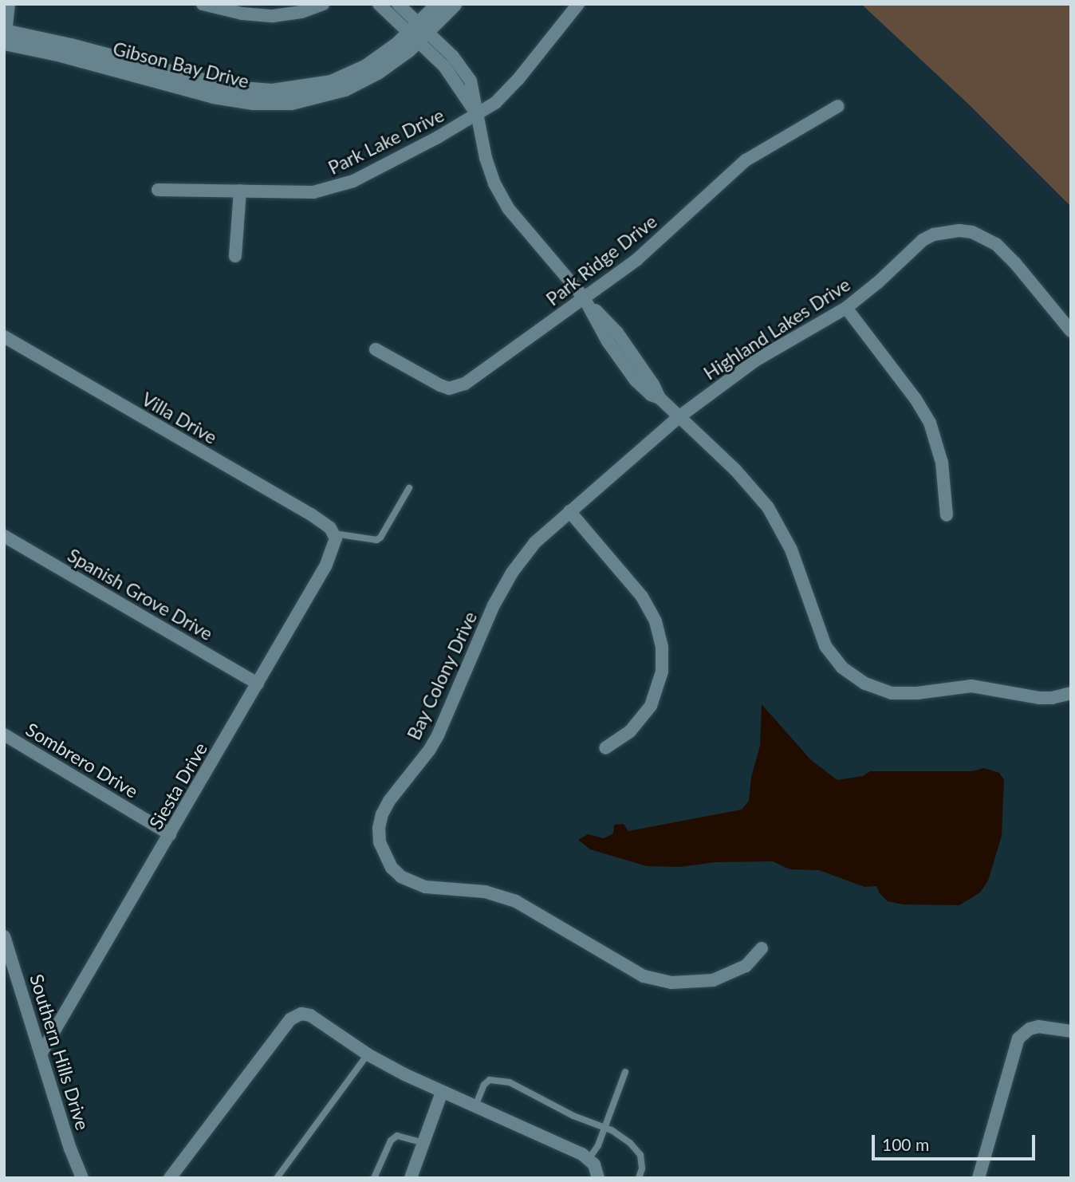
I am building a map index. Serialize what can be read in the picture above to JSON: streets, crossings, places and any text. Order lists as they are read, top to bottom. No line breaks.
{"streets":{"street":["Gibson Bay Drive","Park Lake Drive","Park Ridge Drive","Highland Lakes Drive","Villa Drive","Spanish Grove Drive","Bay Colony Drive","Sombrero Drive","Siesta Drive","Southern Hills Drive"]},"crossings":[["Highland Lakes Drive","Bay Colony Drive"],["Villa Drive","Siesta Drive"],["Spanish Grove Drive","Siesta Drive"],["Sombrero Drive","Siesta Drive"],["Siesta Drive","Southern Hills Drive"]],"scale_bar":"100 m"}
